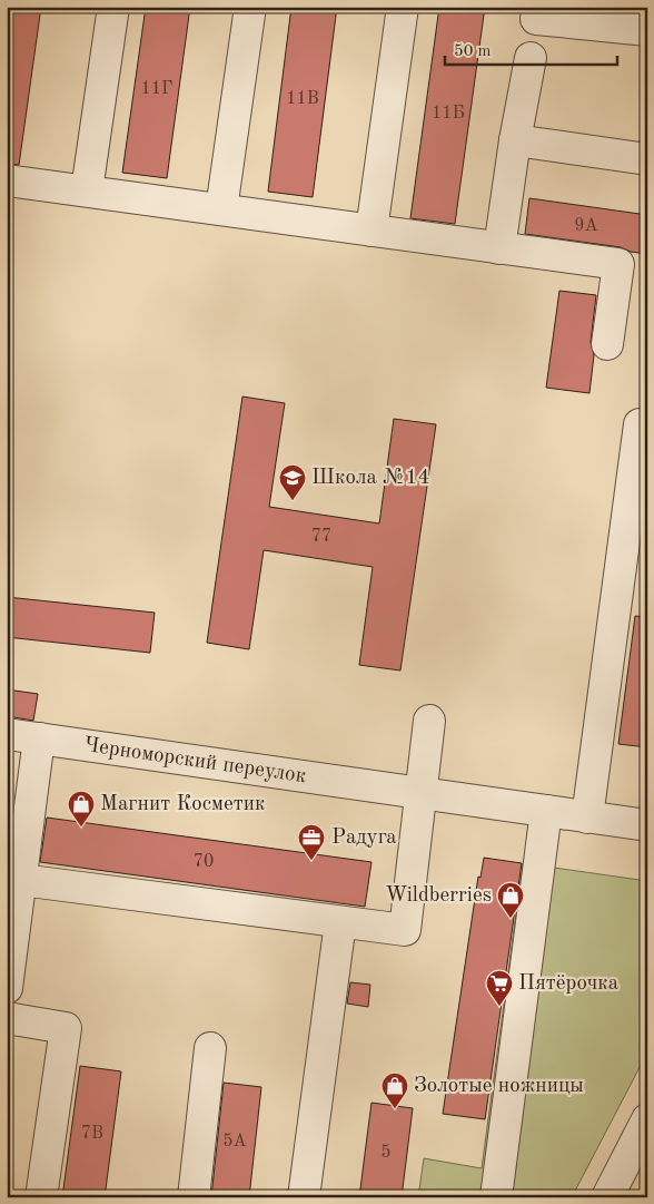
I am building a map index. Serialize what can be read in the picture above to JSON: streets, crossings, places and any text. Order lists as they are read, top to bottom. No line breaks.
{"streets":{"street":["Черноморский переулок"]},"places":{"school or university":["Школа №14"],"shop":["Магнит Косметик","Wildberries","Золотые ножницы"],"office":["Радуга"],"supermarket":["Пятёрочка"]},"house_numbers":["11Г","11В","11Б","9А","77","70","7В","5А","5"],"scale_bar":"50 m"}
